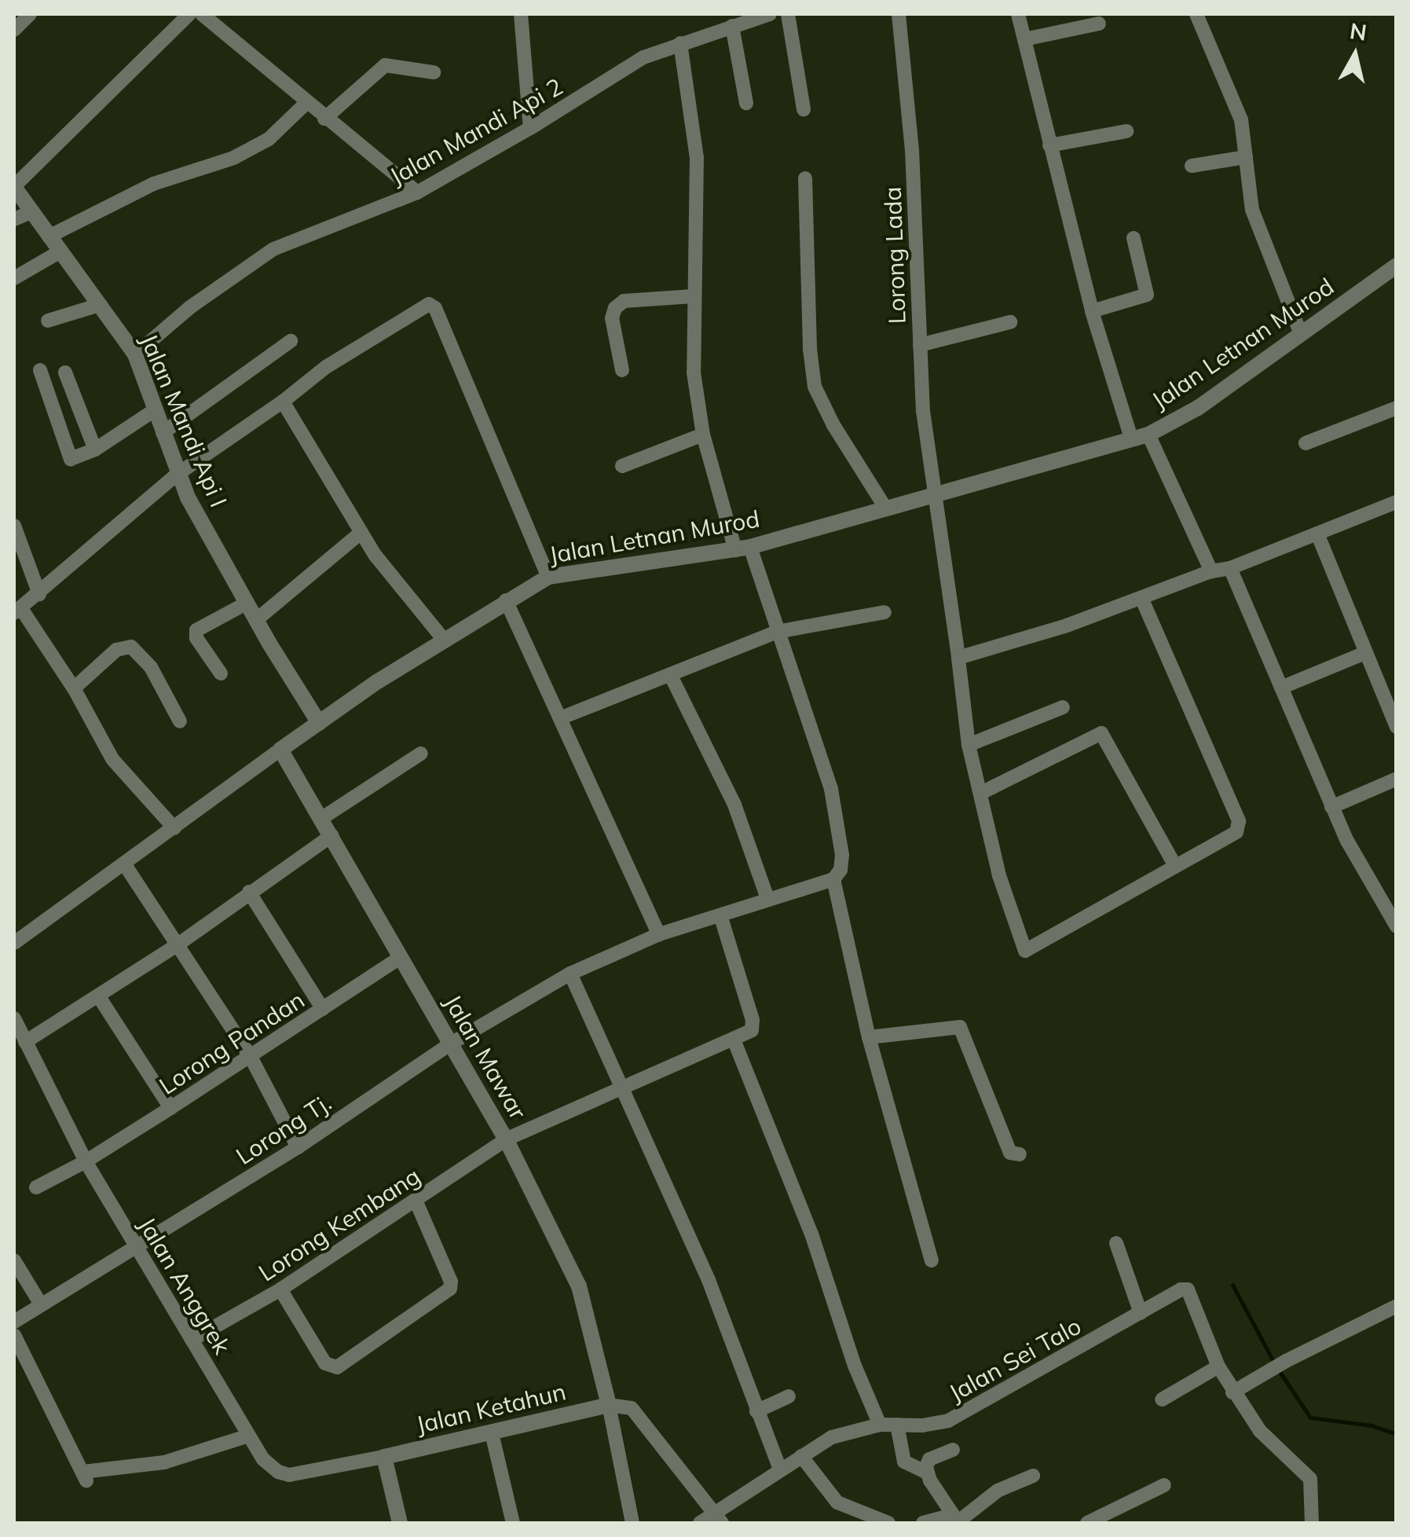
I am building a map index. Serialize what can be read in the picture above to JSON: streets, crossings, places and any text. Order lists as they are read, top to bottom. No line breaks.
{"streets":{"street":["Jalan Mandi Api 2","Lorong Lada","Jalan Letnan Murod","Jalan Mandi Api I","Lorong Pandan","Jalan Mawar","Lorong Tj.","Lorong Kembang","Jalan Anggrek","Jalan Sei Talo","Jalan Ketahun"]},"crossings":[["Jalan Mandi Api 2","Jalan Mandi Api I"],["Lorong Lada","Jalan Letnan Murod"],["Jalan Letnan Murod","Jalan Mandi Api I"],["Jalan Letnan Murod","Jalan Mawar"],["Lorong Pandan","Jalan Mawar"],["Lorong Pandan","Jalan Anggrek"],["Jalan Mawar","Lorong Tj."],["Jalan Mawar","Lorong Kembang"],["Jalan Mawar","Jalan Ketahun"],["Lorong Tj.","Jalan Anggrek"],["Lorong Kembang","Jalan Anggrek"],["Jalan Anggrek","Jalan Ketahun"]],"north":"top"}
